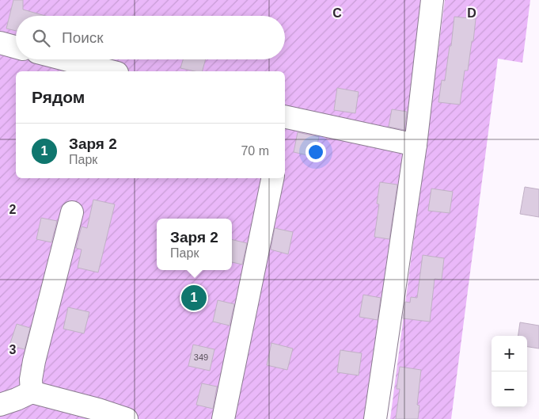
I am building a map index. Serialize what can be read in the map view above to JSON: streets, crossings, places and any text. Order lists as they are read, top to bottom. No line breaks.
{"house_numbers":["349"],"page":{"search":"Поиск","heading":"Рядом","list":[{"mark":"1","name":"Заря 2","note":"Парк","value":"70 m"}],"popup":["Заря 2","Парк"],"pins":"1","map_buttons":["+","−"]},"grid":{"columns":["C","D"],"rows":["2","3"]}}
